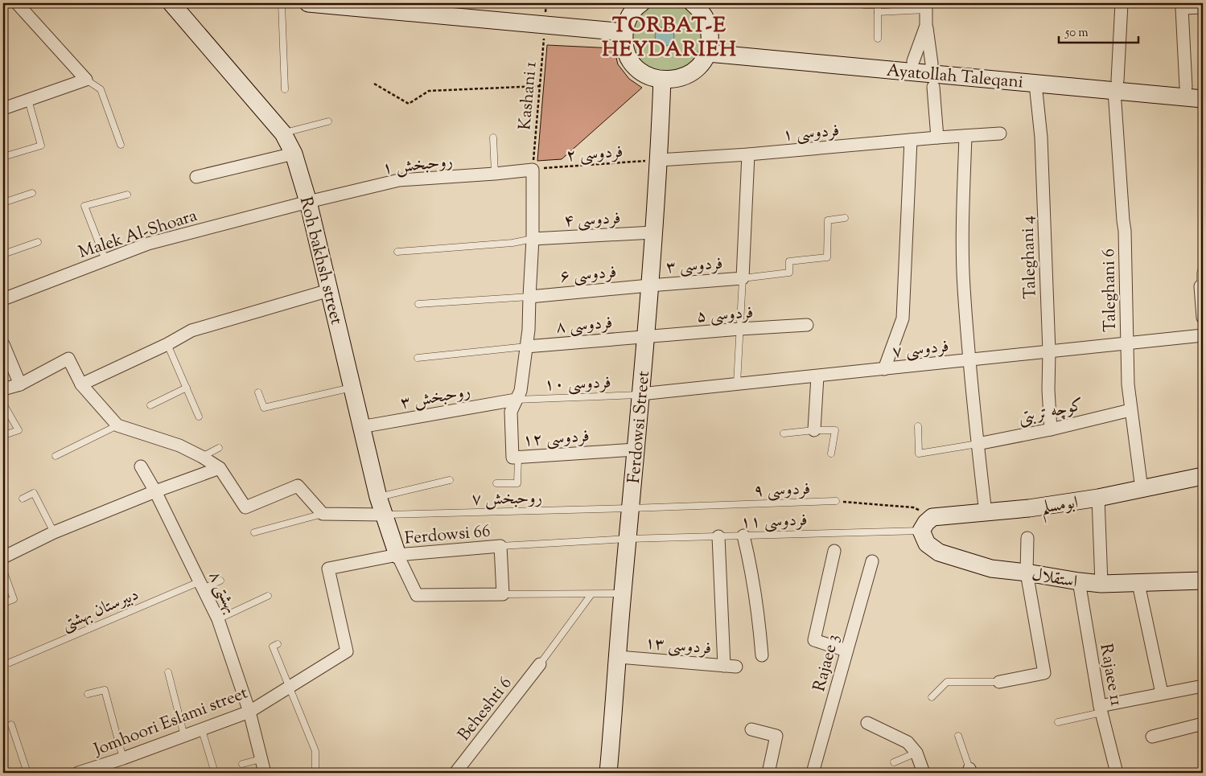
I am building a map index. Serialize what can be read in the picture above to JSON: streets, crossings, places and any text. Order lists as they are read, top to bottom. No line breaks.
{"streets":{"main road":["Ayatollah Taleqani","Roh bakhsh street","Ferdowsi Street","ابومسلم","استقلال"],"street":["فردوسی ۱","روحبخش ۱","فردوسی ۴","Malek Al-Shoara","Taleghani 4","فردوسی ۳","فردوسی ۶","Taleghani 6","فردوسی ۵","فردوسی ۸","فردوسی ۷","روحبخش ۳","کوچه تربتی","فردوسی ۱۲","Ferdowsi 66","بهشتی ۸","فردوسی ۱۳","Rajaee 3","Rajaee 11","Beheshti 6","Jomhoori Eslami street"],"lane":["فردوسی ۱۰","فردوسی ۹","روحبخش ۷","فردوسی ۱۱","دبیرستان بهشتی"],"path":["Kashani 1","فردوسی ۲"]},"crossings":[["Ayatollah Taleqani","Taleghani 4"],["Ayatollah Taleqani","Taleghani 6"],["Kashani 1","فردوسی ۲"],["Kashani 1","روحبخش ۱"],["فردوسی ۱","فردوسی ۲"],["فردوسی ۱","Ferdowsi Street"],["فردوسی ۲","روحبخش ۱"],["فردوسی ۲","Ferdowsi Street"],["روحبخش ۱","Malek Al-Shoara"],["روحبخش ۱","Roh bakhsh street"],["فردوسی ۴","Ferdowsi Street"],["Malek Al-Shoara","Roh bakhsh street"],["Taleghani 4","فردوسی ۷"],["Taleghani 4","کوچه تربتی"],["Roh bakhsh street","روحبخش ۳"],["Roh bakhsh street","روحبخش ۷"],["Roh bakhsh street","Ferdowsi 66"],["Roh bakhsh street","Jomhoori Eslami street"],["فردوسی ۳","فردوسی ۶"],["فردوسی ۳","Ferdowsi Street"],["فردوسی ۶","Ferdowsi Street"],["Taleghani 6","فردوسی ۷"],["Taleghani 6","کوچه تربتی"],["Taleghani 6","ابومسلم"],["فردوسی ۵","فردوسی ۸"],["فردوسی ۵","Ferdowsi Street"],["فردوسی ۸","Ferdowsi Street"],["فردوسی ۷","فردوسی ۱۰"],["فردوسی ۷","Ferdowsi Street"],["فردوسی ۱۰","روحبخش ۳"],["فردوسی ۱۰","Ferdowsi Street"],["فردوسی ۱۰","فردوسی ۱۲"],["روحبخش ۳","فردوسی ۱۲"],["Ferdowsi Street","فردوسی ۱۲"],["Ferdowsi Street","فردوسی ۹"],["Ferdowsi Street","روحبخش ۷"],["Ferdowsi Street","فردوسی ۱۱"],["Ferdowsi Street","فردوسی ۱۳"],["فردوسی ۹","روحبخش ۷"],["فردوسی ۹","ابومسلم"],["فردوسی ۱۱","Ferdowsi 66"],["فردوسی ۱۱","استقلال"],["Ferdowsi 66","Jomhoori Eslami street"],["استقلال","Rajaee 11"],["بهشتی ۸","دبیرستان بهشتی"],["بهشتی ۸","Jomhoori Eslami street"]],"districts":["TORBAT-E HEYDARIEH"],"scale_bar":"50 m"}
